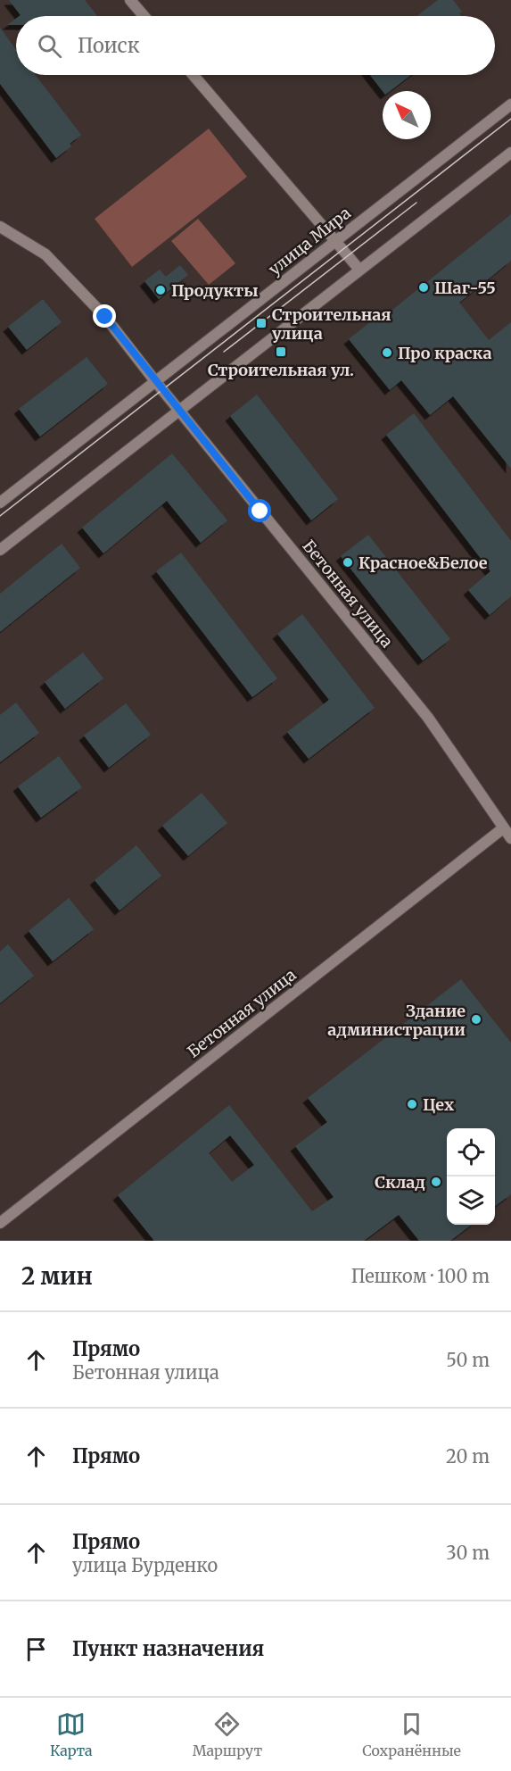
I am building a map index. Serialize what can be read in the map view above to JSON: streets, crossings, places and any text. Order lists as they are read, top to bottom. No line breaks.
{"streets":{"street":["улица Мира","Бетонная улица"]},"crossings":[["улица Мира","Бетонная улица"]],"places":{"other":["Шаг-55","Продукты","Про краска","Красное&Белое","Здание администрации","Цех","Склад"],"transit":["Строительная улица","Строительная ул."]},"north":"top left","page":{"search":"Поиск","heading":["2 мин","Пешком · 100 m"],"list":[["Прямо","Бетонная улица","50 m"],["Прямо","20 m"],["Прямо","улица Бурденко","30 m"],"Пункт назначения"],"nav":["Карта","Маршрут","Сохранённые"]}}
